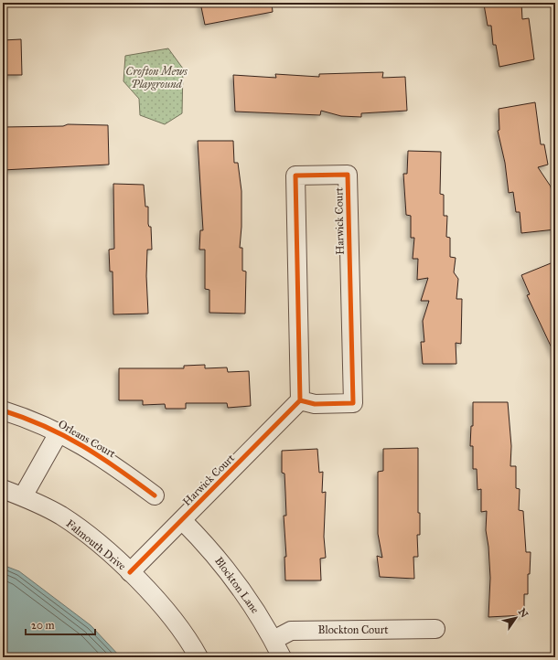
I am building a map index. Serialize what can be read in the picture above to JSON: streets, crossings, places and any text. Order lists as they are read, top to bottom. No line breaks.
{"streets":{"street":["Harwick Court","Orleans Court","Falmouth Drive","Blockton Lane","Blockton Court"]},"crossings":[["Harwick Court","Falmouth Drive"],["Harwick Court","Blockton Lane"],["Orleans Court","Falmouth Drive"],["Blockton Lane","Blockton Court"]],"parks":["Crofton Mews Playground"],"scale_bar":"20 m","north":"top right"}
